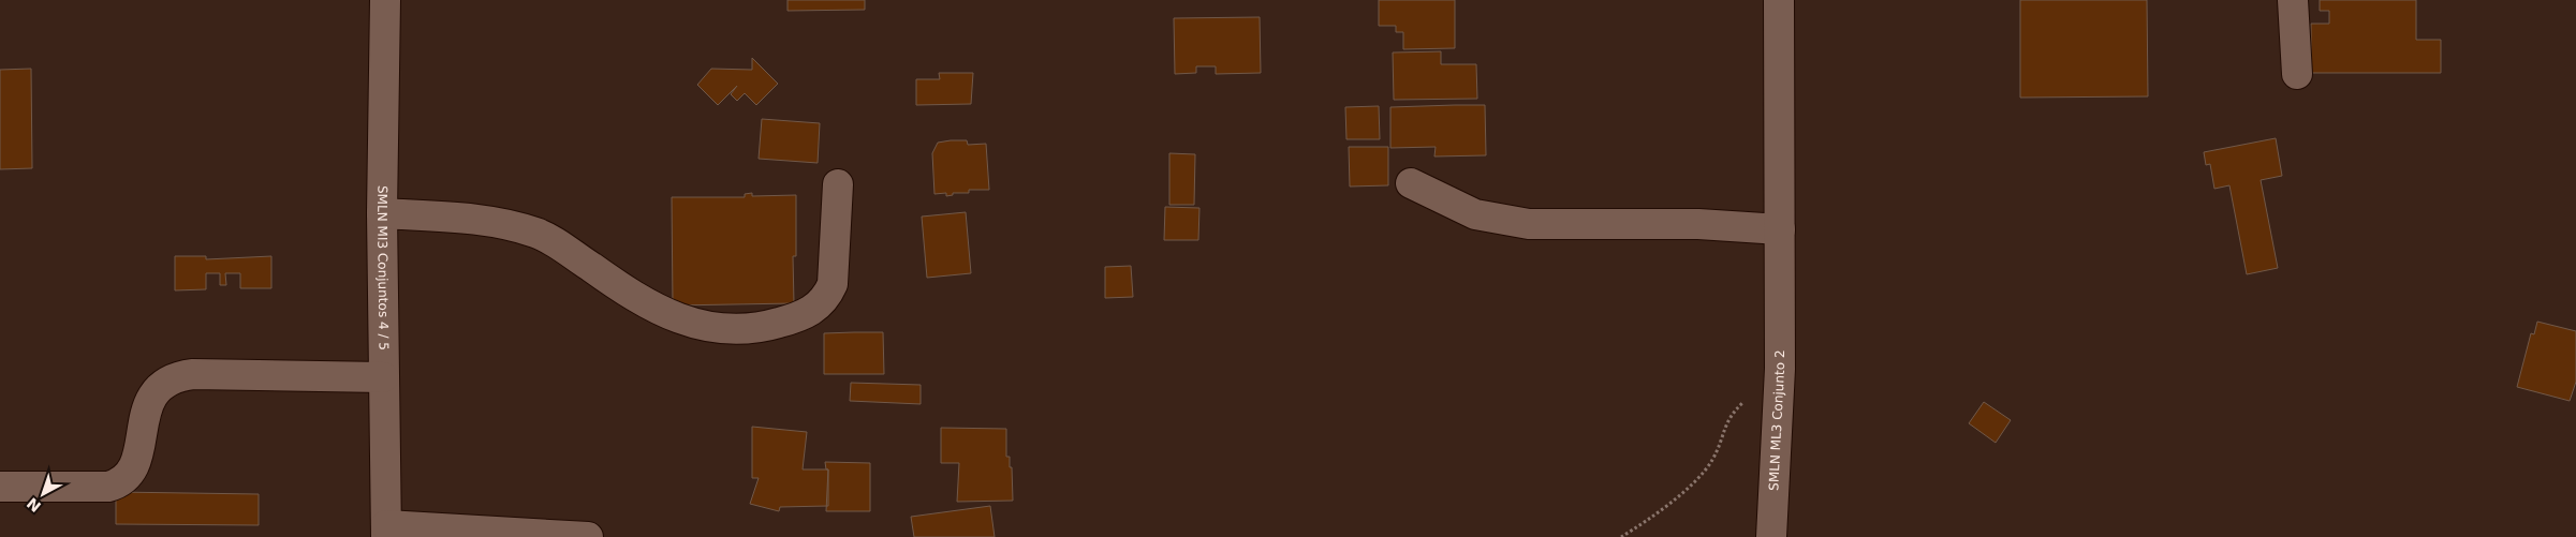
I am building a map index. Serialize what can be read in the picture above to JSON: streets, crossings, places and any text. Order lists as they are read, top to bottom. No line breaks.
{"streets":{"street":["SMLN MI3 Conjuntos 4 / 5","SMLN ML3 Conjunto 2"]},"north":"bottom left"}
